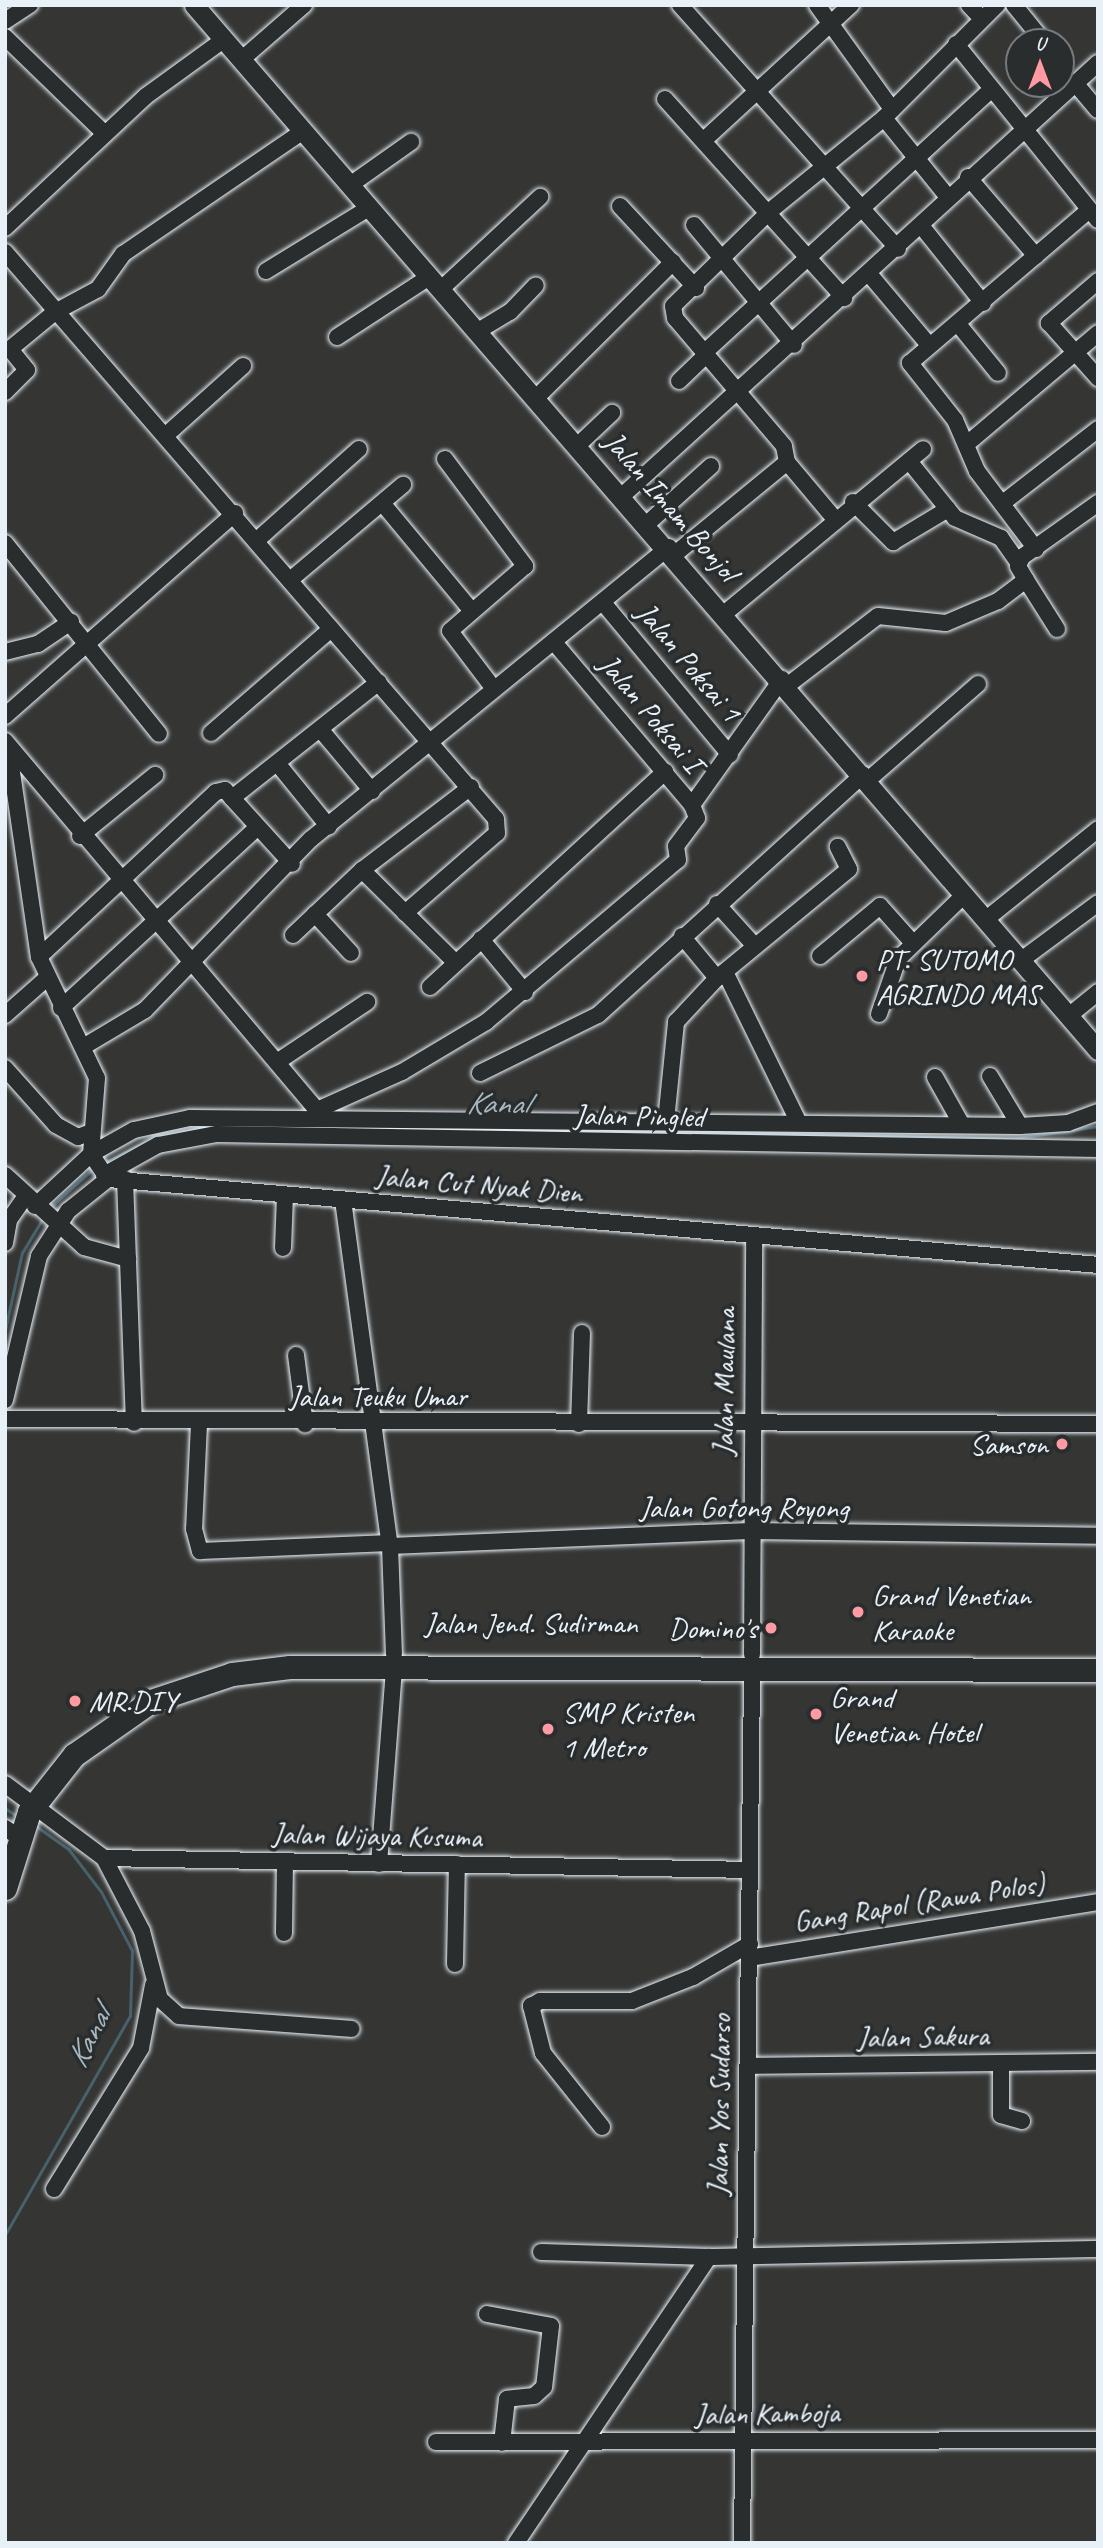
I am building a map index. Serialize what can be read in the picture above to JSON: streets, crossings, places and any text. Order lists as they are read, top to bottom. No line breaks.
{"streets":{"highway":["Jalan Jend. Sudirman"],"main road":["Jalan Imam Bonjol"],"street":["Jalan Poksai 1","Jalan Poksai I","Jalan Pingled","Jalan Cut Nyak Dien","Jalan Maulana","Jalan Teuku Umar","Jalan Gotong Royong","Jalan Wijaya Kusuma","Gang Rapol (Rawa Polos)","Jalan Sakura","Jalan Yos Sudarso","Jalan Kamboja"]},"crossings":[["Jalan Imam Bonjol","Jalan Poksai I"],["Jalan Poksai 1","Jalan Poksai I"],["Jalan Pingled","Jalan Cut Nyak Dien"],["Jalan Cut Nyak Dien","Jalan Maulana"],["Jalan Maulana","Jalan Teuku Umar"],["Jalan Maulana","Jalan Gotong Royong"],["Jalan Maulana","Jalan Jend. Sudirman"],["Jalan Maulana","Jalan Yos Sudarso"],["Jalan Teuku Umar","Jalan Gotong Royong"],["Jalan Jend. Sudirman","Jalan Yos Sudarso"],["Jalan Wijaya Kusuma","Jalan Yos Sudarso"],["Gang Rapol (Rawa Polos)","Jalan Yos Sudarso"],["Jalan Sakura","Jalan Yos Sudarso"],["Jalan Yos Sudarso","Jalan Kamboja"]],"water":["Kanal"],"places":["PT. SUTOMO AGRINDO MAS","Samson","Grand Venetian Karaoke","Domino's","MR.DIY","Grand Venetian Hotel","SMP Kristen 1 Metro"],"north":"top"}
